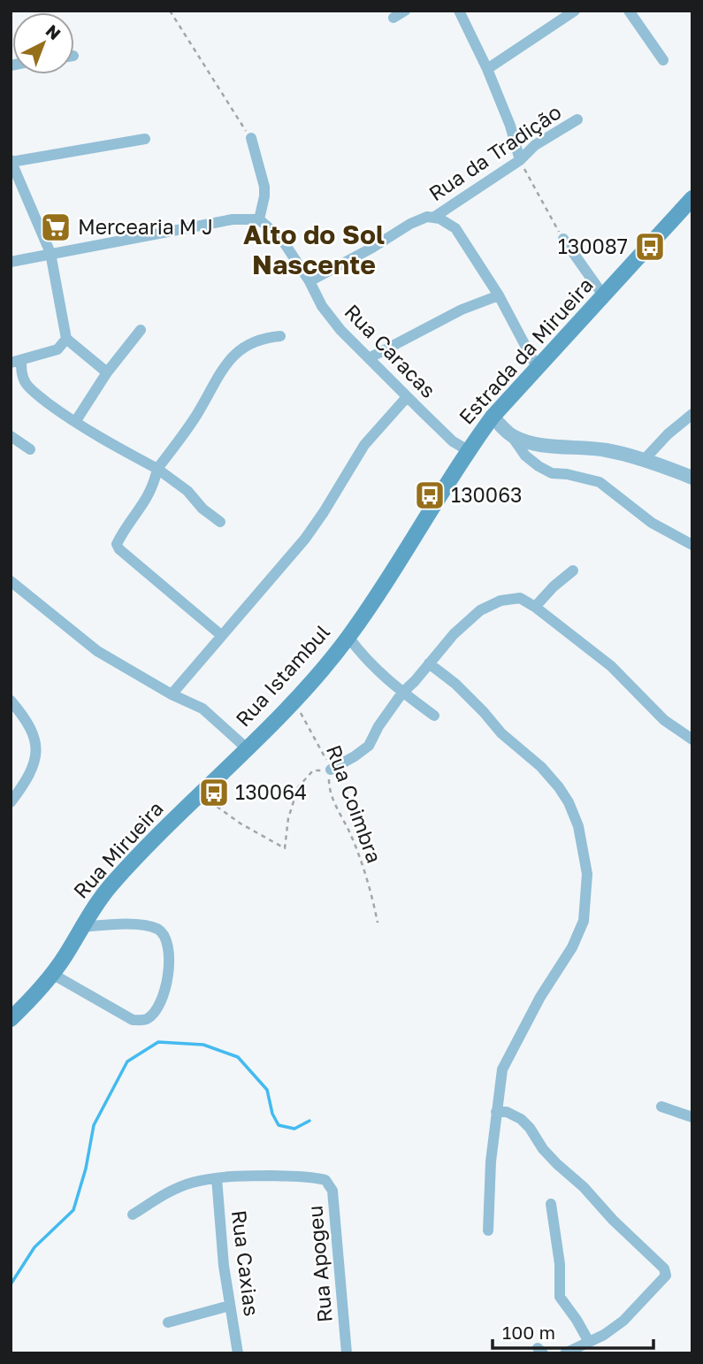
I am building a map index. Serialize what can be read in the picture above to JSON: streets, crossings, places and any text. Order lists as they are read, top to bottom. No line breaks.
{"streets":{"main road":["Estrada da Mirueira","Rua Istambul","Rua Mirueira"],"street":["Rua da Tradição","Rua Caracas","Rua Caxias","Rua Apogeu"],"path":["Rua Coimbra"]},"crossings":[["Rua da Tradição","Rua Caracas"],["Rua Caracas","Estrada da Mirueira"],["Rua Caracas","Rua Istambul"],["Estrada da Mirueira","Rua Istambul"],["Rua Istambul","Rua Coimbra"],["Rua Istambul","Rua Mirueira"],["Rua Caxias","Rua Apogeu"]],"districts":["Alto do Sol Nascente"],"places":{"supermarket":["Mercearia M J"],"bus stop":["130087","130063","130064"]},"scale_bar":"100 m","north":"top right"}
